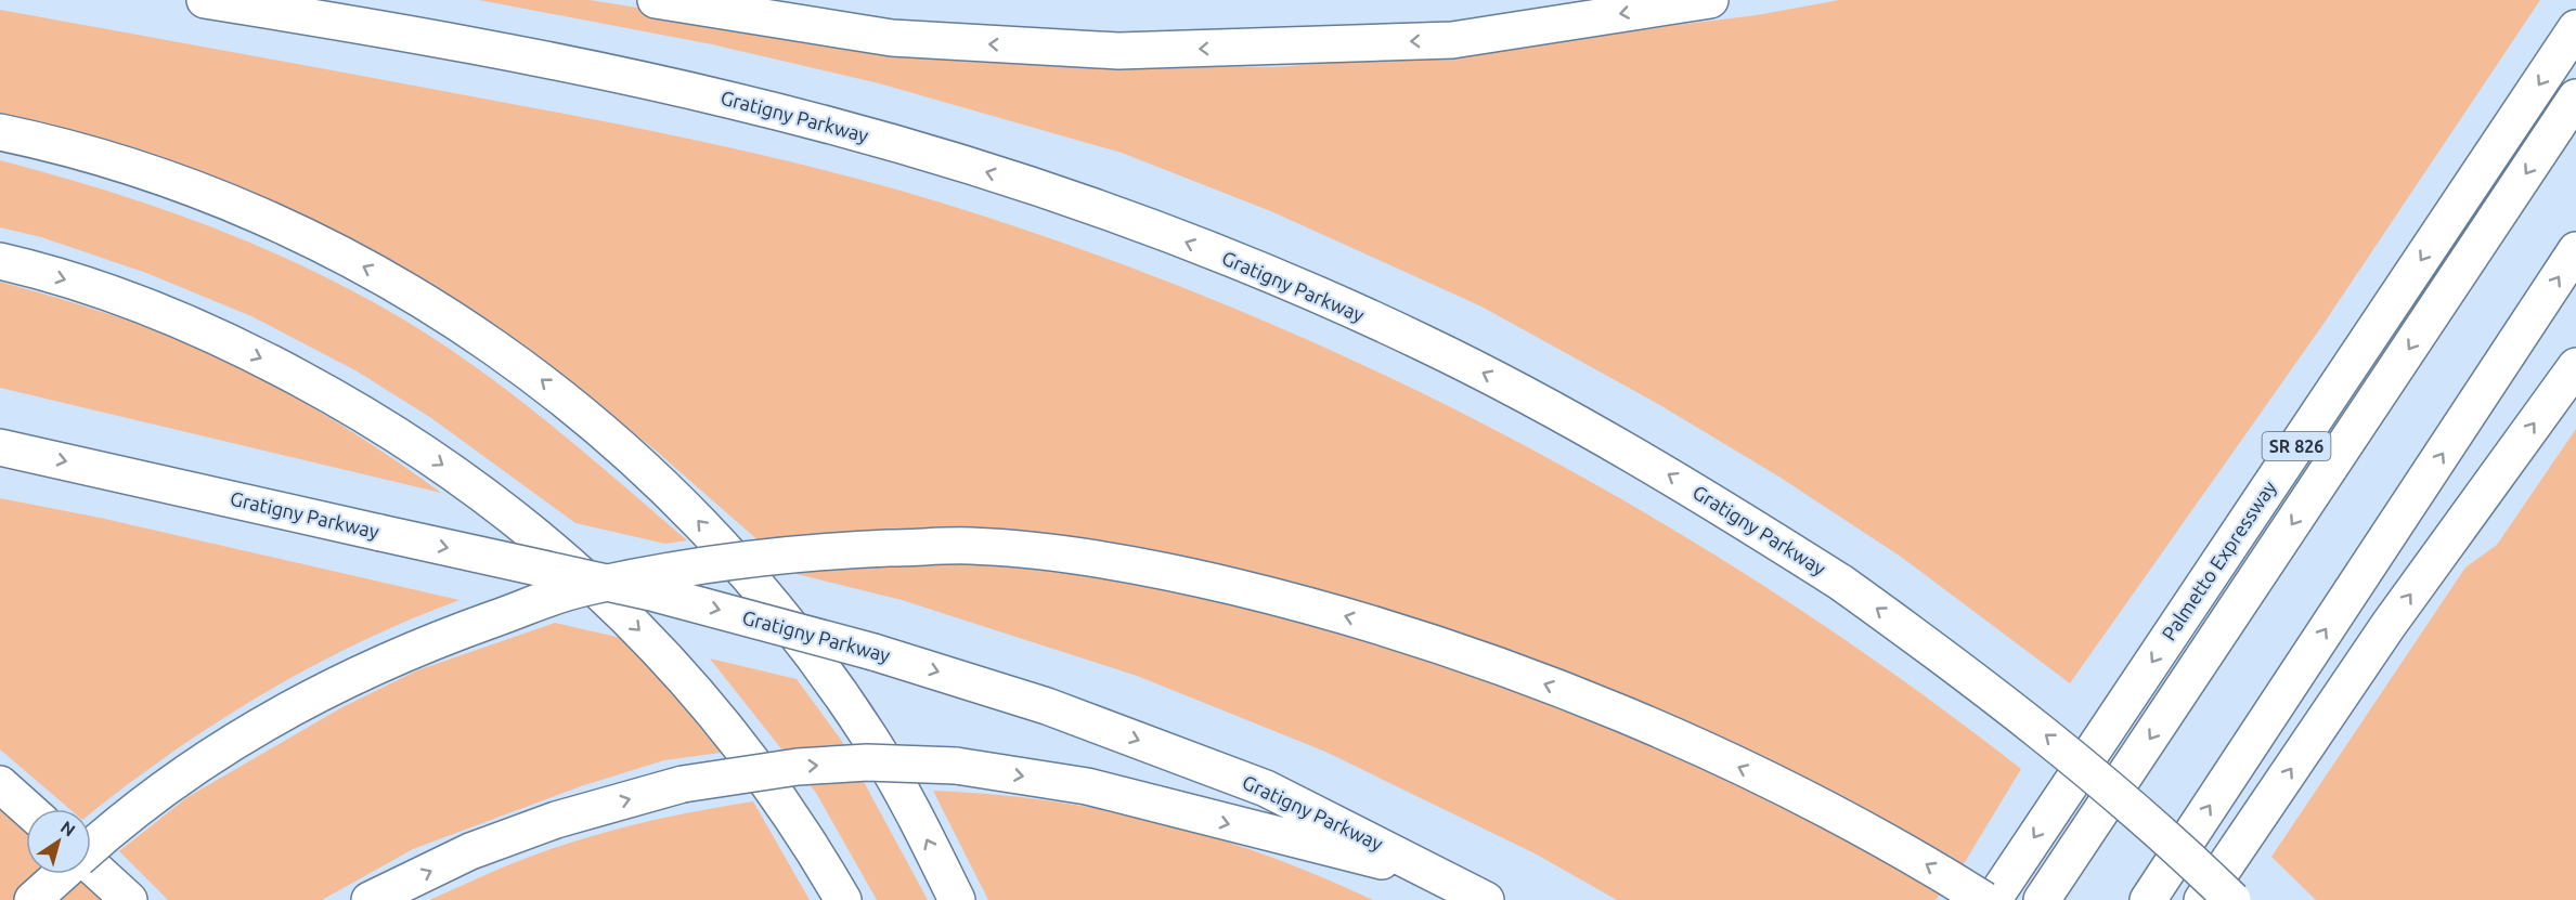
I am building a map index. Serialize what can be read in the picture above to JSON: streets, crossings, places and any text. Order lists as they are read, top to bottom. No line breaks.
{"streets":{"highway":["Gratigny Parkway","SR 826","Palmetto Expressway"]},"north":"top right"}
